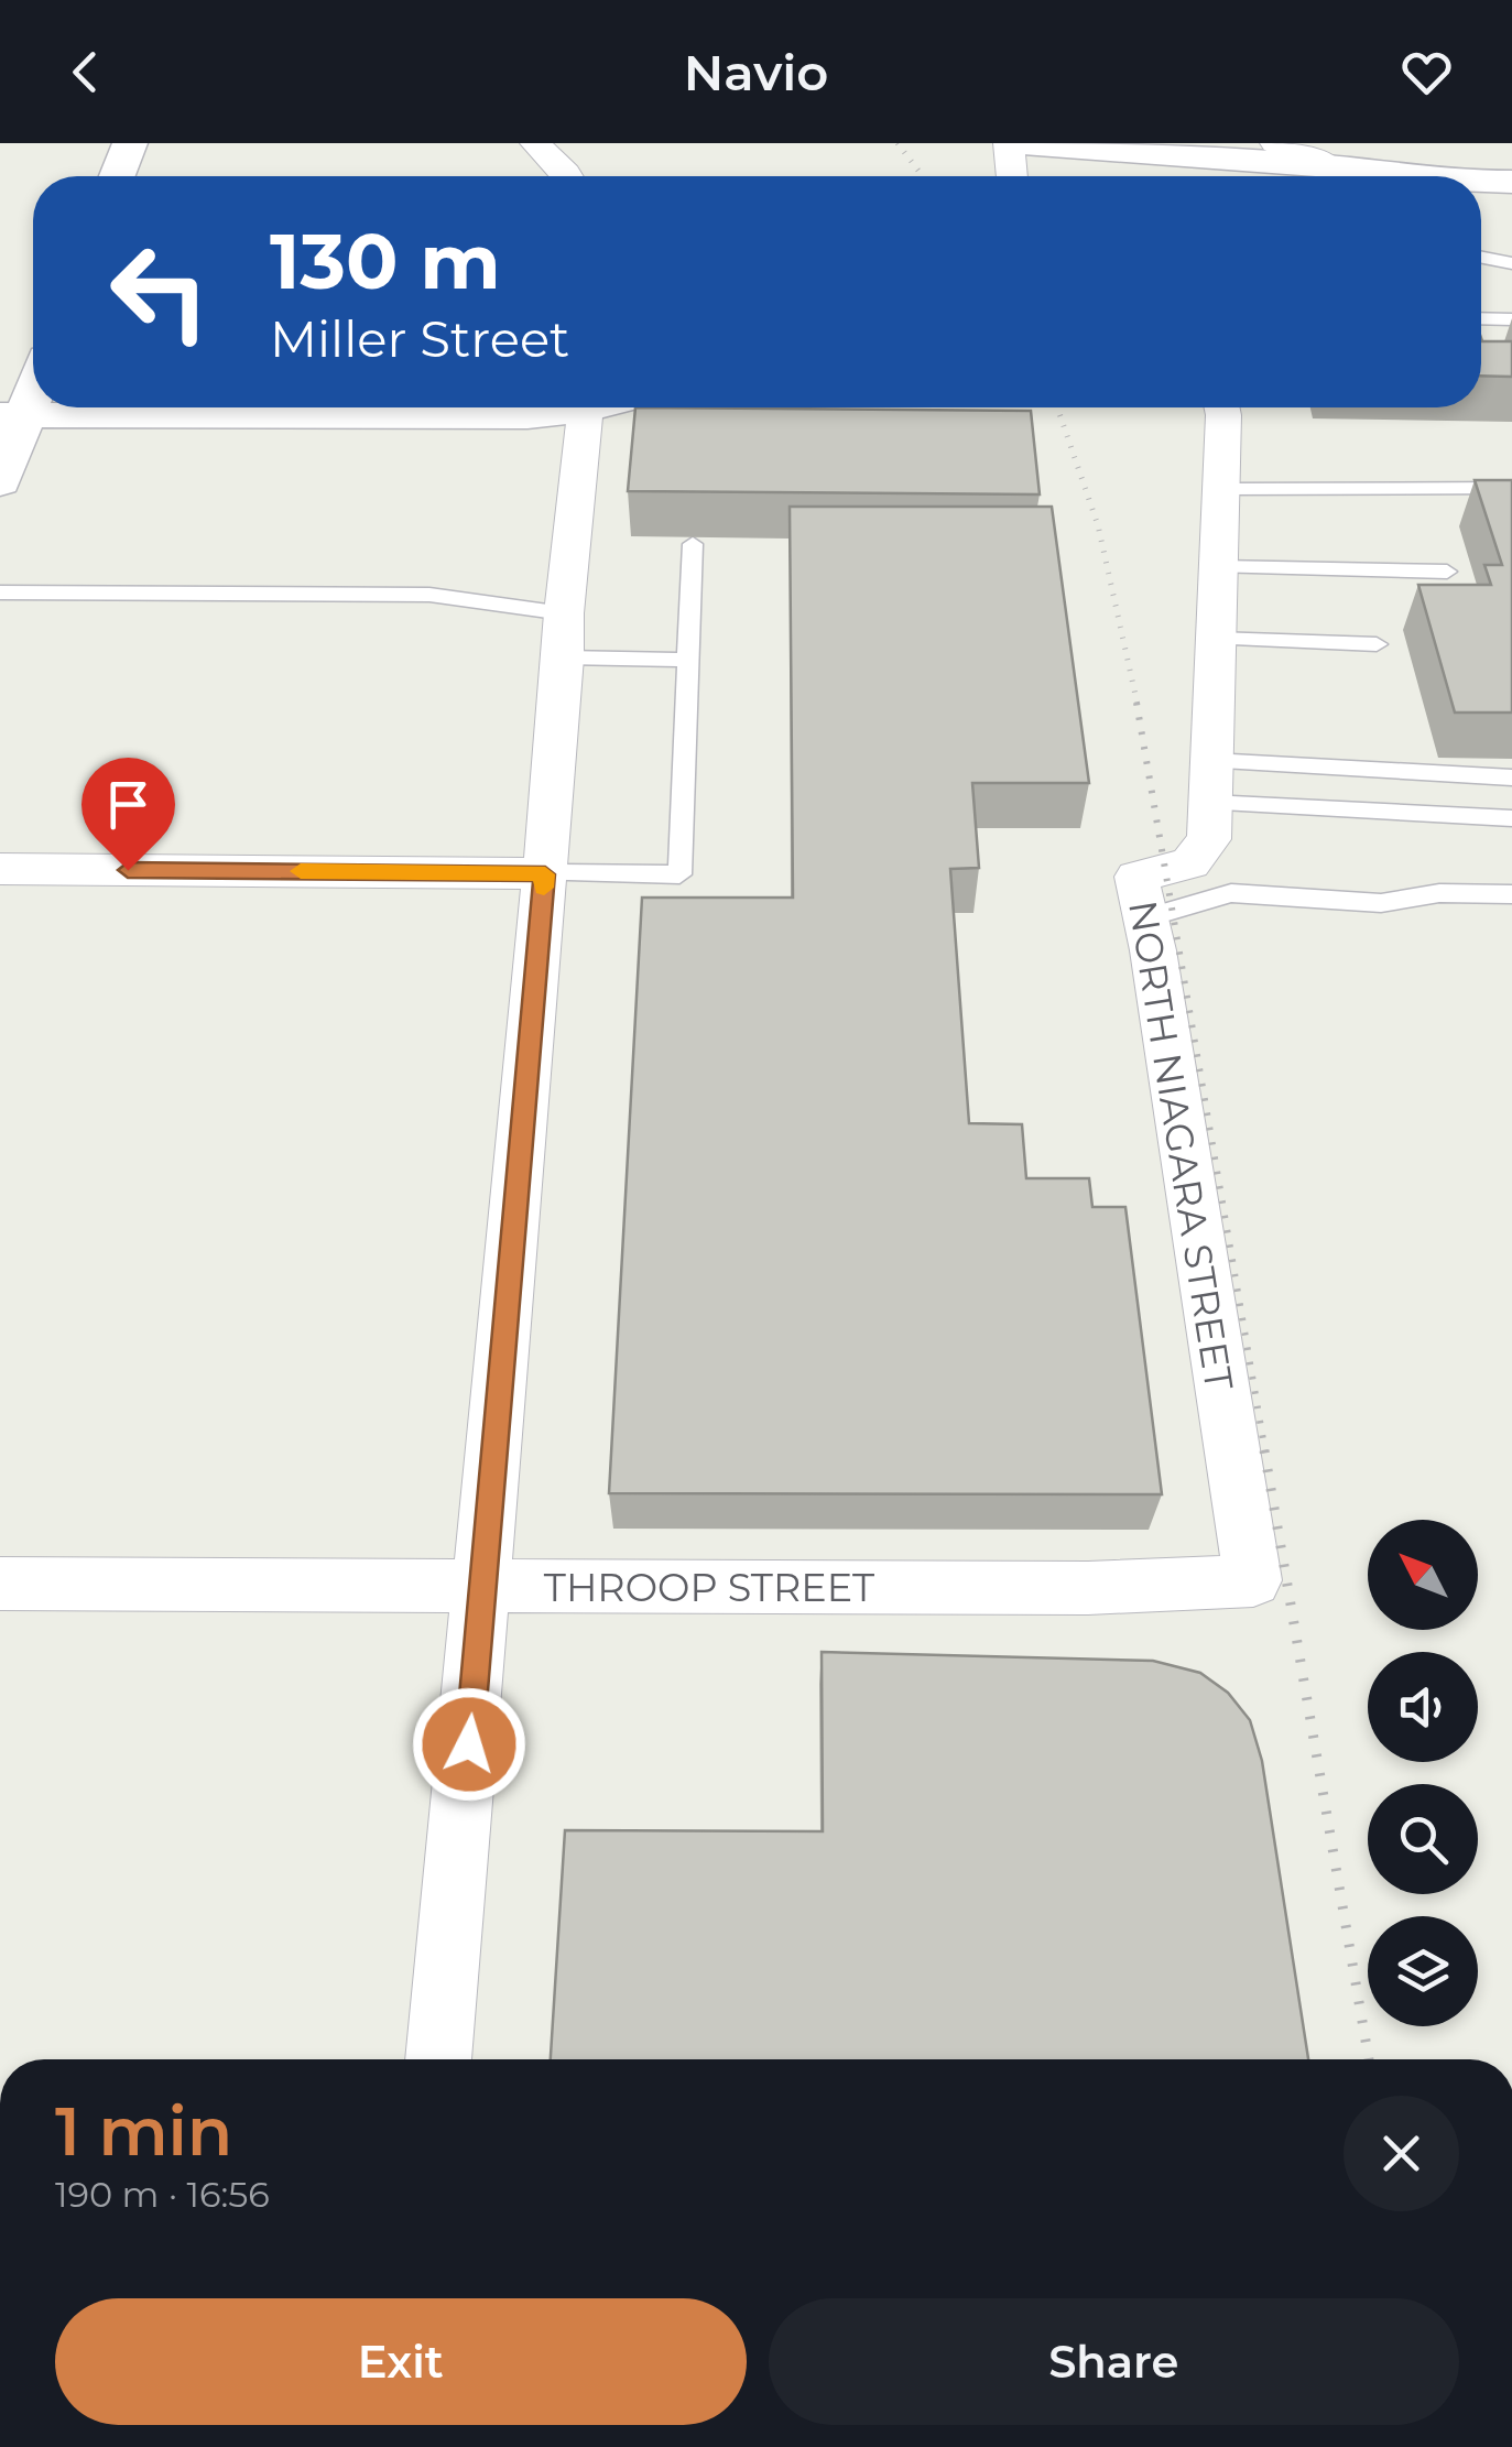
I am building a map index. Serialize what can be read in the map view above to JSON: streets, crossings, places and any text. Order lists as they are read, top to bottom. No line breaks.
{"streets":{"street":["NORTH NIAGARA STREET","THROOP STREET"]},"crossings":[["NORTH NIAGARA STREET","THROOP STREET"]],"north":"top left","page":{"header":"Navio","turn":["130 m","Miller Street"],"heading":["1 min","190 m · 16:56"],"buttons":["Exit","Share"]}}
